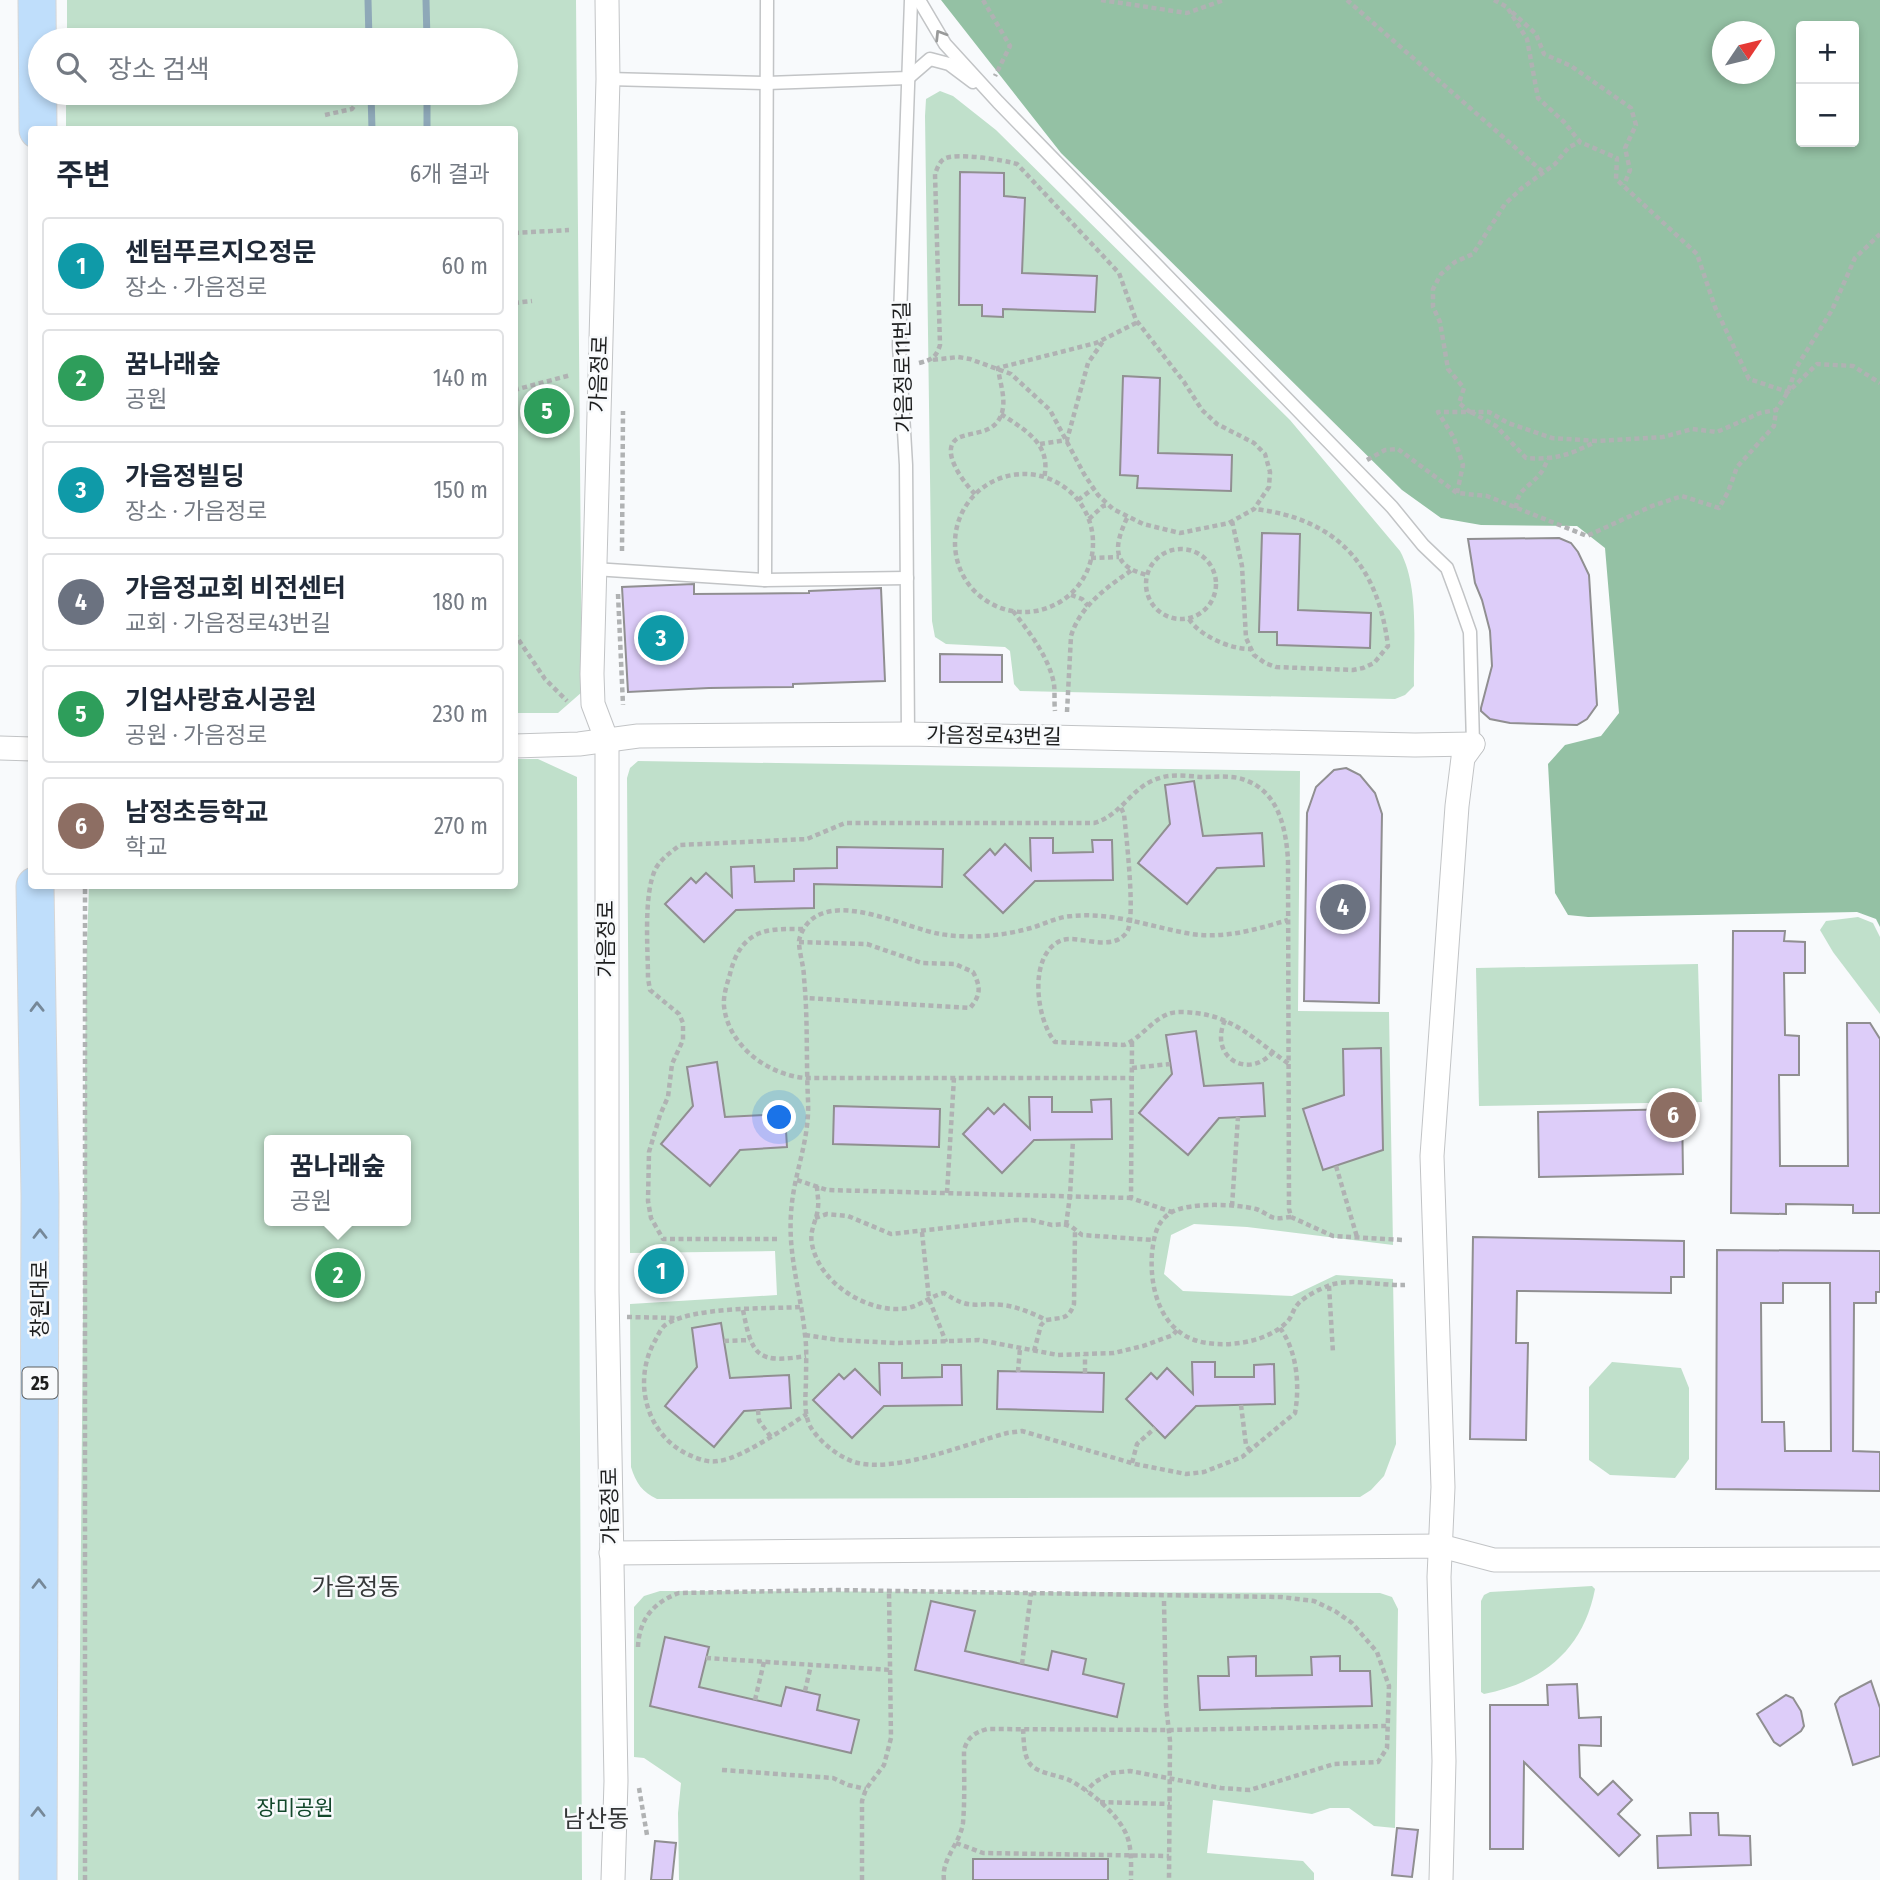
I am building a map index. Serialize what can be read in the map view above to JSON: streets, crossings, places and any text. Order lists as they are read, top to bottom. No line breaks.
{"streets":{"main road":["창원대로","25"],"street":["가음정로","가음정로43번길"],"lane":["가음정로11번길"]},"crossings":[["가음정로11번길","가음정로43번길"],["가음정로","가음정로43번길"]],"one_way":["창원대로"],"districts":["가음정동","남산동"],"parks":["장미공원"],"north":"top right","page":{"map_buttons":["+","−"],"search":"장소 검색","heading":["주변","6개 결과"],"list":[{"mark":"1","name":"센텀푸르지오정문","note":"장소 · 가음정로","value":"60 m"},{"mark":"2","name":"꿈나래숲","note":"공원","value":"140 m"},{"mark":"3","name":"가음정빌딩","note":"장소 · 가음정로","value":"150 m"},{"mark":"4","name":"가음정교회 비전센터","note":"교회 · 가음정로43번길","value":"180 m"},{"mark":"5","name":"기업사랑효시공원","note":"공원 · 가음정로","value":"230 m"},{"mark":"6","name":"남정초등학교","note":"학교","value":"270 m"}],"pins":["5","3","4","6","1","2"],"popup":["꿈나래숲","공원"]}}
